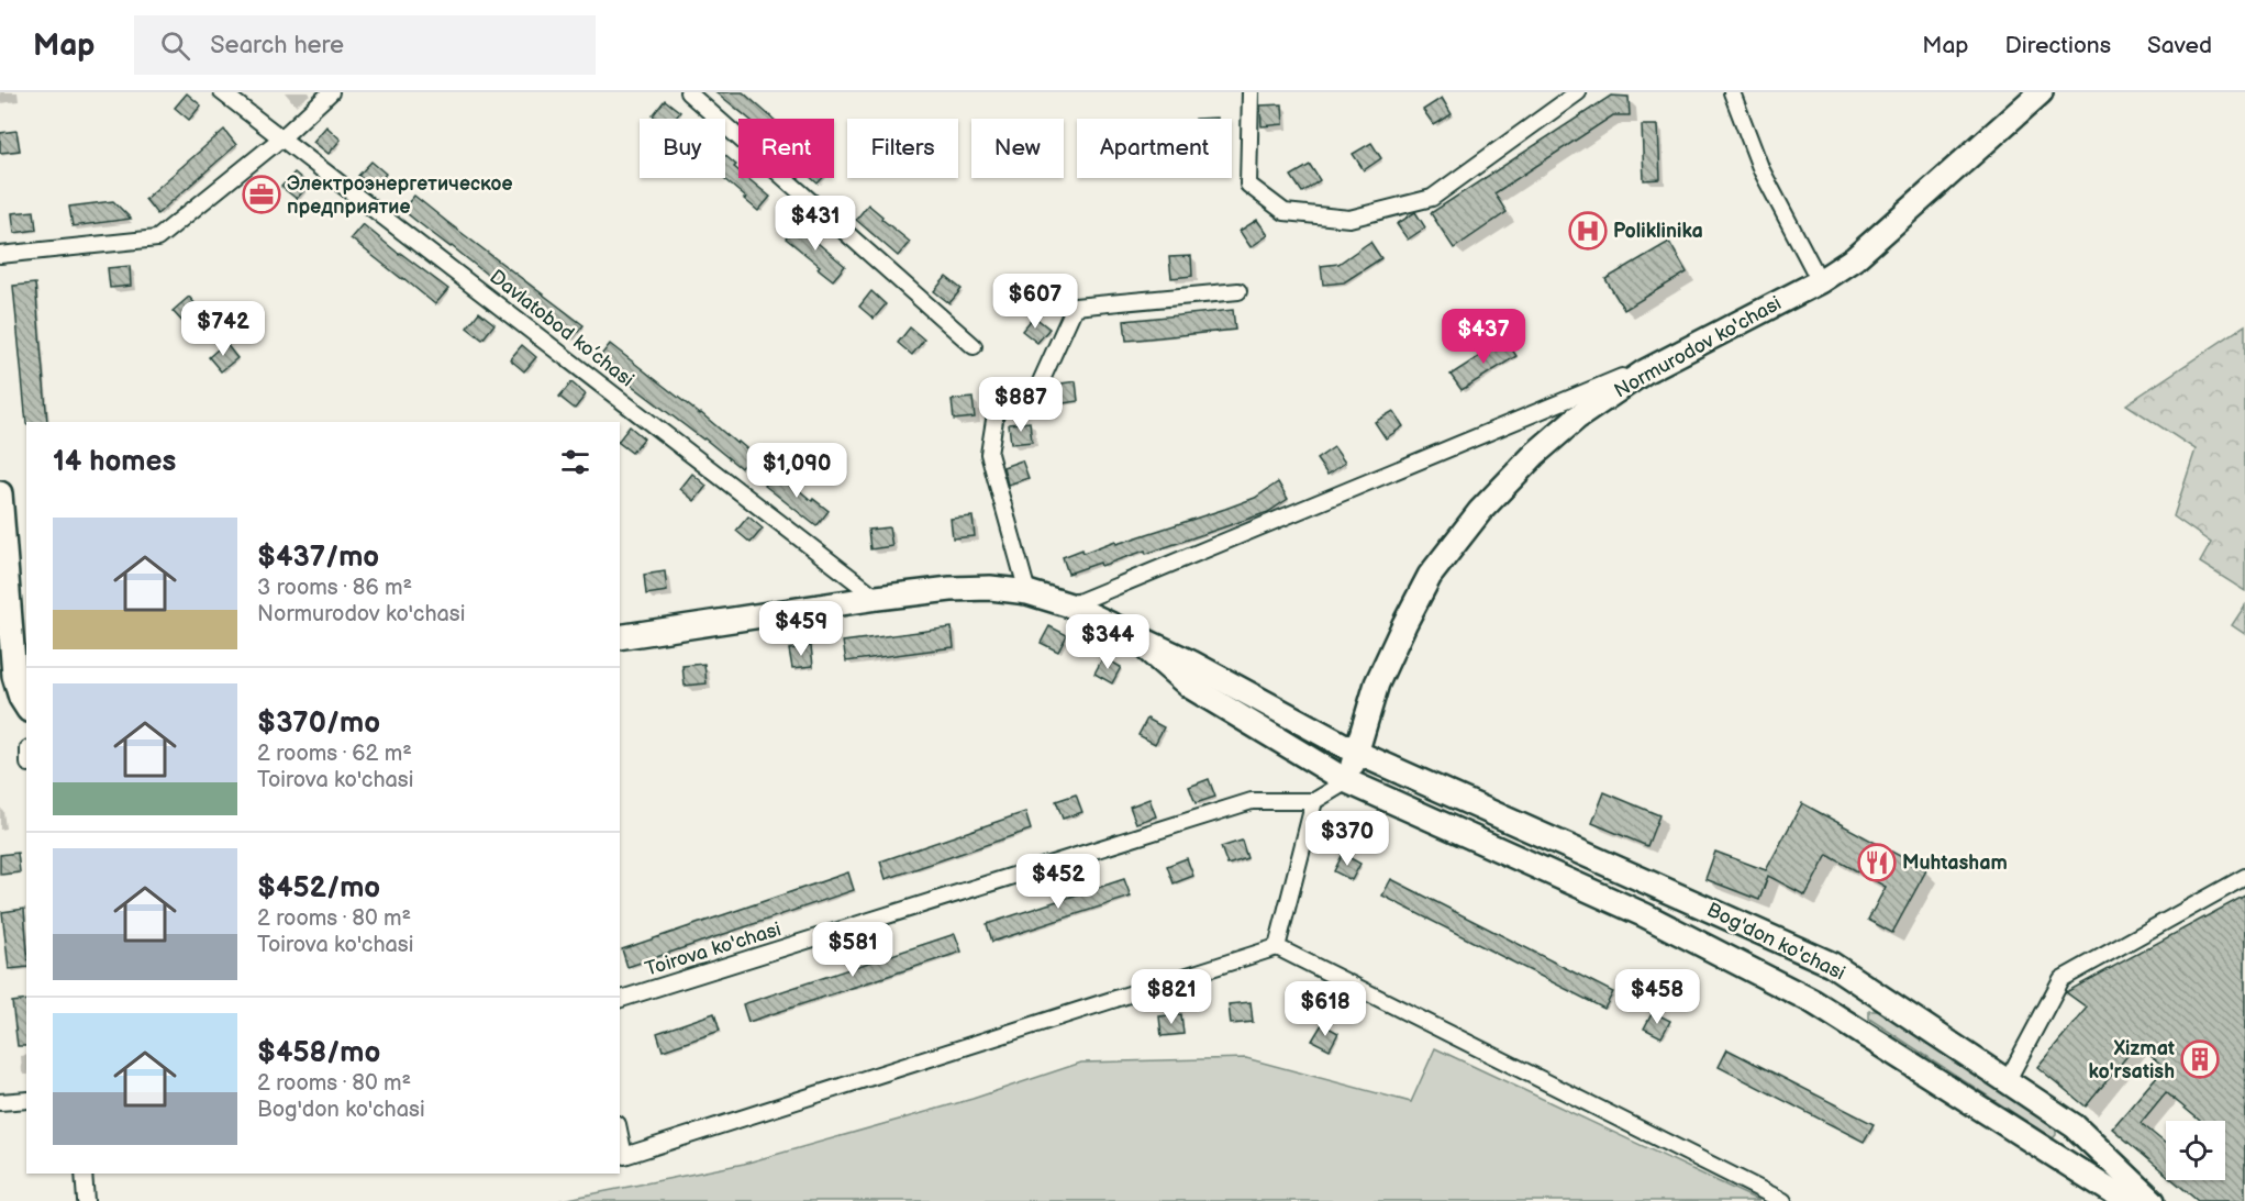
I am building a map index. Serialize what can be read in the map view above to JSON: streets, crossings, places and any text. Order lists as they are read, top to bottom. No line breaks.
{"streets":{"main road":["Normurodov ko'chasi","Bog'don ko'chasi"],"street":["Davlatobod ko’chasi","Toirova ko'chasi"]},"crossings":[["Normurodov ko'chasi","Bog'don ko'chasi"]],"places":{"office":["Электроэнергетическое предприятие"],"hospital":["Poliklinika"],"restaurant":["Muhtasham"],"building":["Xizmat ko'rsatish"]},"page":{"header":"Map","search":"Search here","nav":["Map","Directions","Saved"],"chip":["Buy","Rent","Filters","New","Apartment"],"price":["$431","$607","$742","$437","$887","$1,090","$459","$344","$370","$452","$581","$821","$458","$618"],"heading":"14 homes","list":[{"name":"$437/mo","note":"3 rooms · 86 m² · Normurodov ko'chasi"},{"name":"$370/mo","note":"2 rooms · 62 m² · Toirova ko'chasi"},{"name":"$452/mo","note":"2 rooms · 80 m² · Toirova ko'chasi"},{"name":"$458/mo","note":"2 rooms · 80 m² · Bog'don ko'chasi"}]}}
